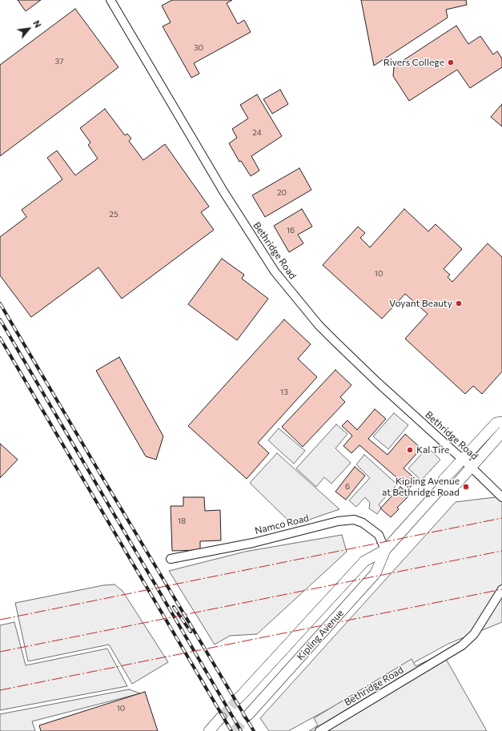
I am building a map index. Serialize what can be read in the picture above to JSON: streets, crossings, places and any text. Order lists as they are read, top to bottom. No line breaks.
{"streets":{"main road":["Kipling Avenue"],"street":["Bethridge Road","Namco Road"]},"crossings":[["Bethridge Road","Kipling Avenue"],["Namco Road","Kipling Avenue"]],"places":["Rivers College","Voyant Beauty","Kal Tire","Kipling Avenue at Bethridge Road"],"house_numbers":["30","37","24","20","25","16","10","13","6","18","10"],"north":"top right"}
